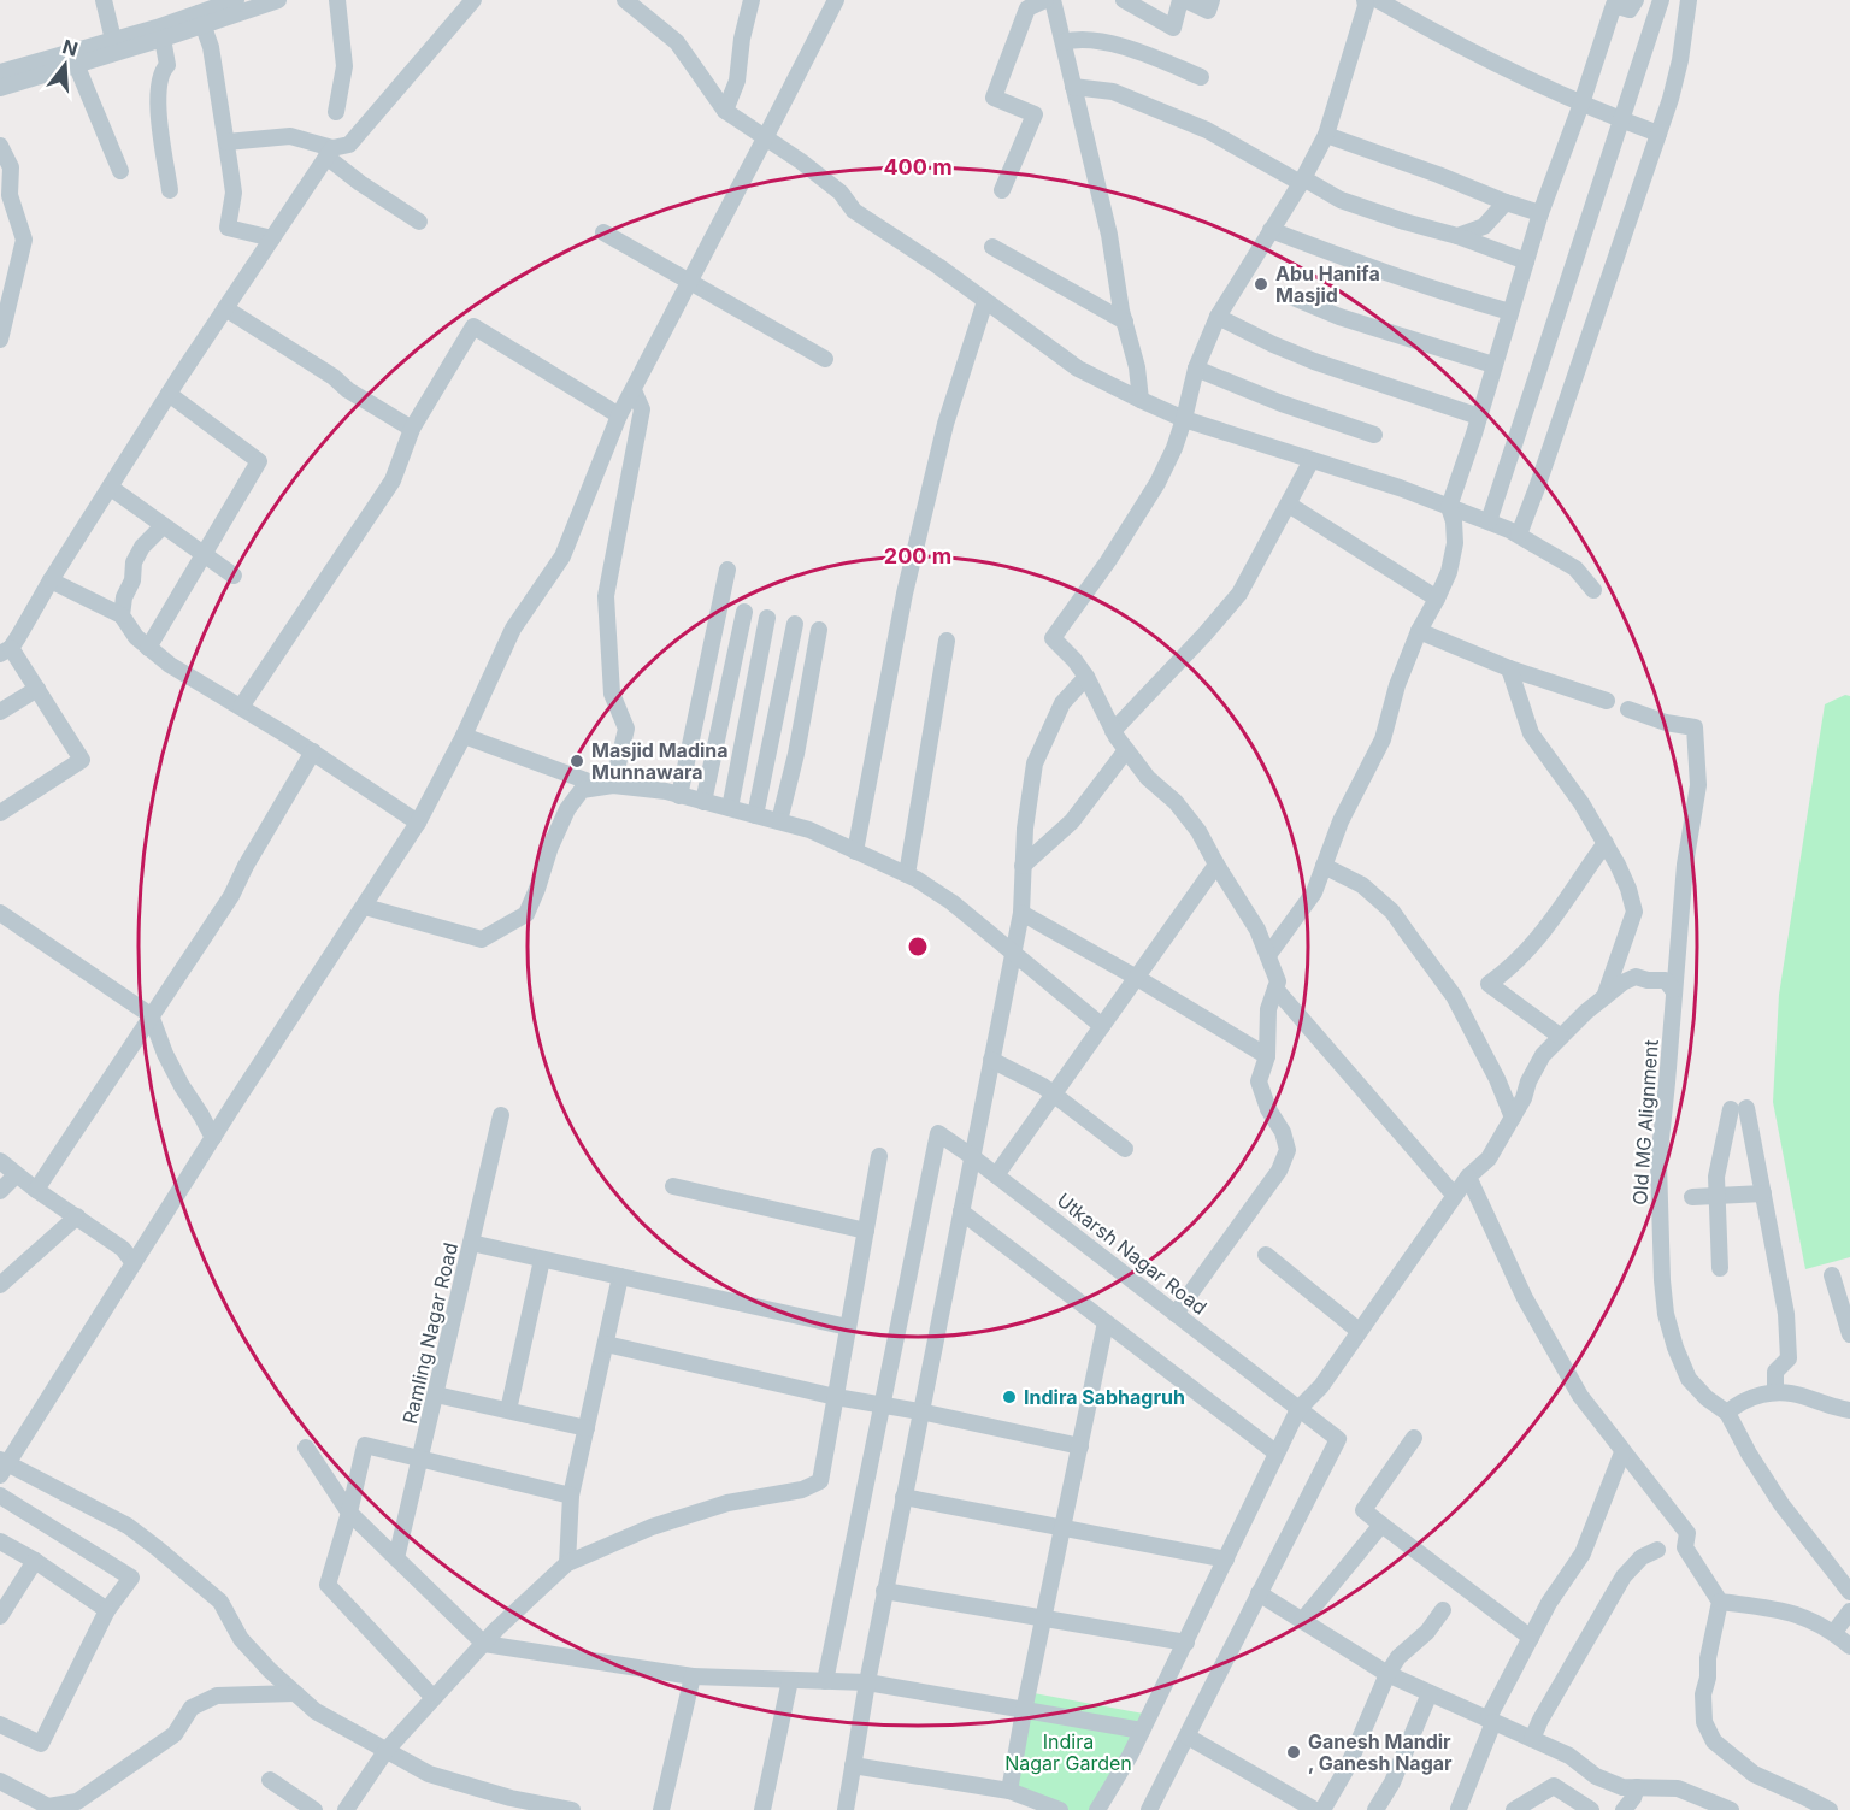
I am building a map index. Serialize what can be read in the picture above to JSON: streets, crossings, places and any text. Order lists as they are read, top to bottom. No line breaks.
{"streets":{"street":["Old MG Alignment","Utkarsh Nagar Road","Ramling Nagar Road"]},"parks":["Indira Nagar Garden"],"places":["Abu Hanifa Masjid","Masjid Madina Munnawara","Indira Sabhagruh","Ganesh Mandir , Ganesh Nagar"],"north":"top","rings":["400 m","200 m"]}
